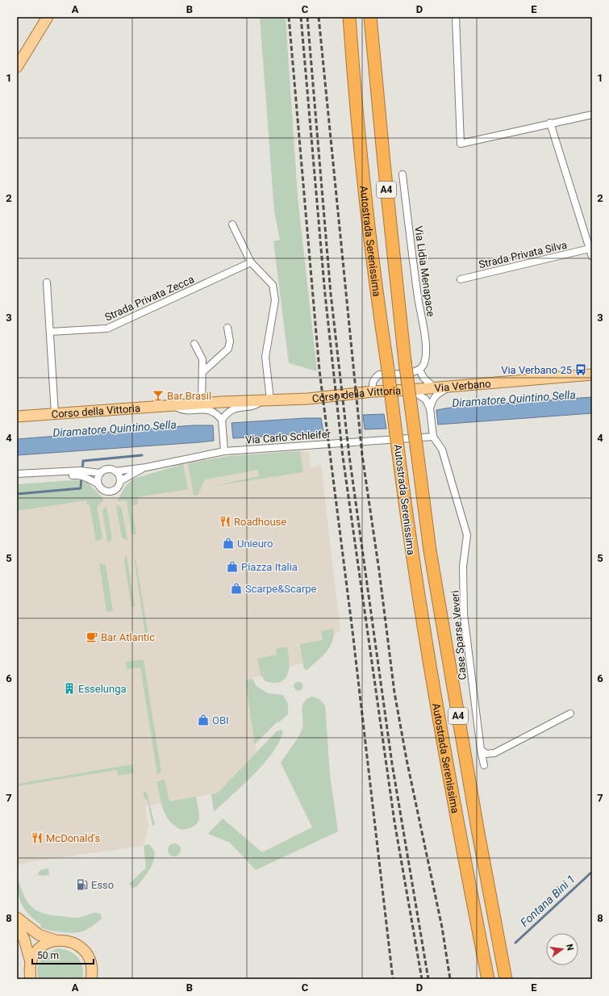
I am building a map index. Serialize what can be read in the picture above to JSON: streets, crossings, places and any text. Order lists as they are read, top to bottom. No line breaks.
{"streets":{"highway":["A4","Autostrada Serenissima"],"main road":["Via Verbano","Corso della Vittoria"],"street":["Strada Privata Silva","Via Lidia Menapace","Strada Privata Zecca","Via Carlo Schleifer","Case Sparse Veveri"]},"crossings":[["Via Verbano","Corso della Vittoria"],["Via Verbano","Case Sparse Veveri"],["Via Carlo Schleifer","Case Sparse Veveri"]],"water":["Diramatore Quintino Sella","Fontana Bini 1"],"places":{"bus stop":["Via Verbano 25"],"bar":["Bar Brasil"],"restaurant":["Roadhouse","McDonald's"],"shop":["Unieuro","Piazza Italia","Scarpe&Scarpe","OBI"],"cafe":["Bar Atlantic"],"building":["Esselunga"],"fuel station":["Esso"]},"scale_bar":"50 m","north":"right","grid":{"columns":["A","B","C","D","E"],"rows":["1","2","3","4","5","6","7","8"]}}
